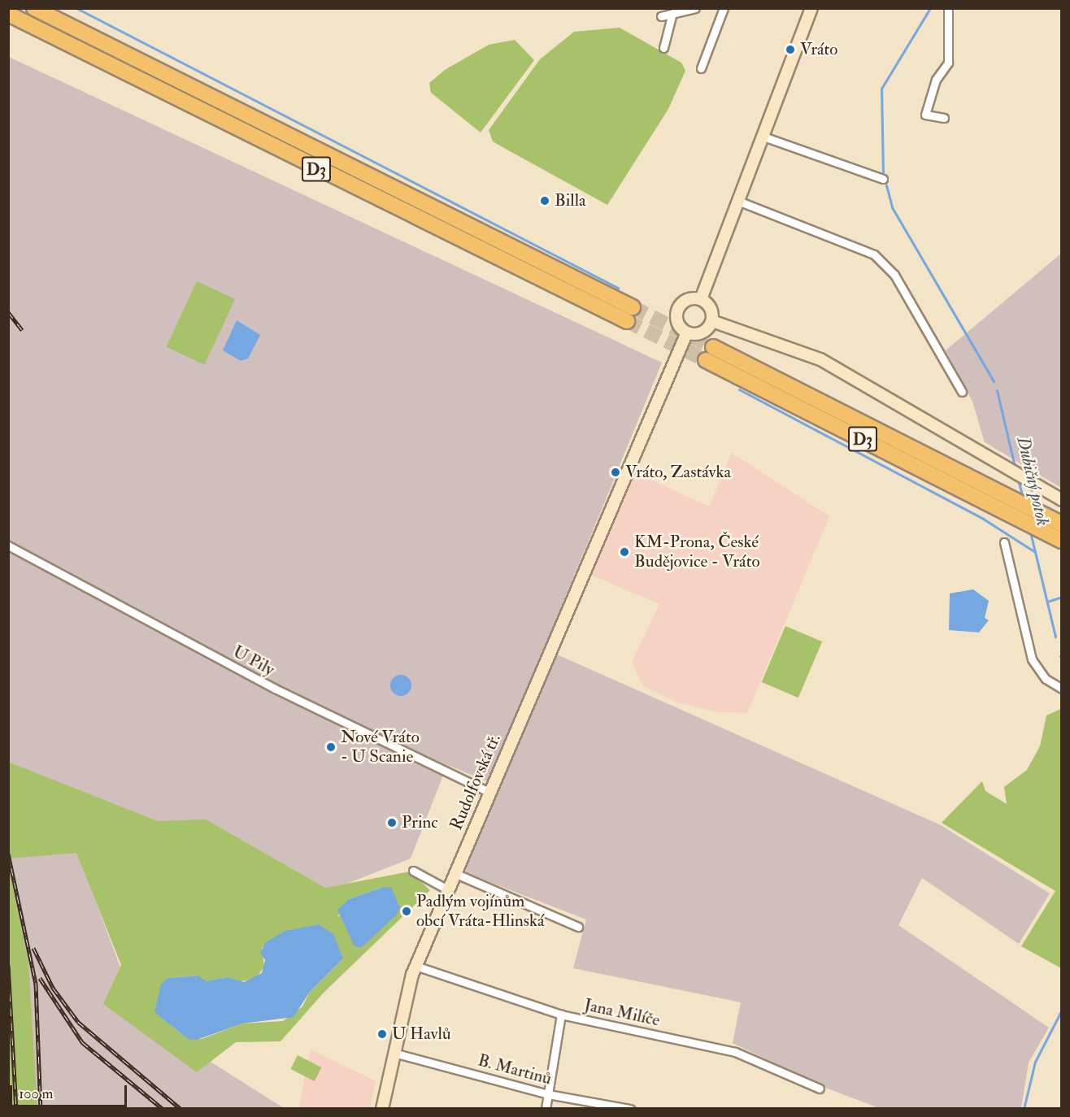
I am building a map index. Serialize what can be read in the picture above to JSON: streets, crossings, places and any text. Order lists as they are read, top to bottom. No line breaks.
{"streets":{"highway":["D3"],"main road":["Rudolfovská tř."],"street":["U Pily","Jana Milíče","B. Martinů"]},"crossings":[["U Pily","Rudolfovská tř."],["Rudolfovská tř.","Jana Milíče"],["Rudolfovská tř.","B. Martinů"]],"water":["Dubičný potok"],"places":["Vráto","Billa","Vráto, Zastávka","KM-Prona, České Budějovice - Vráto","Nové Vráto - U Scanie","Princ","Padlým vojínům obcí Vráta-Hlinská","U Havlů"],"scale_bar":"100 m"}
